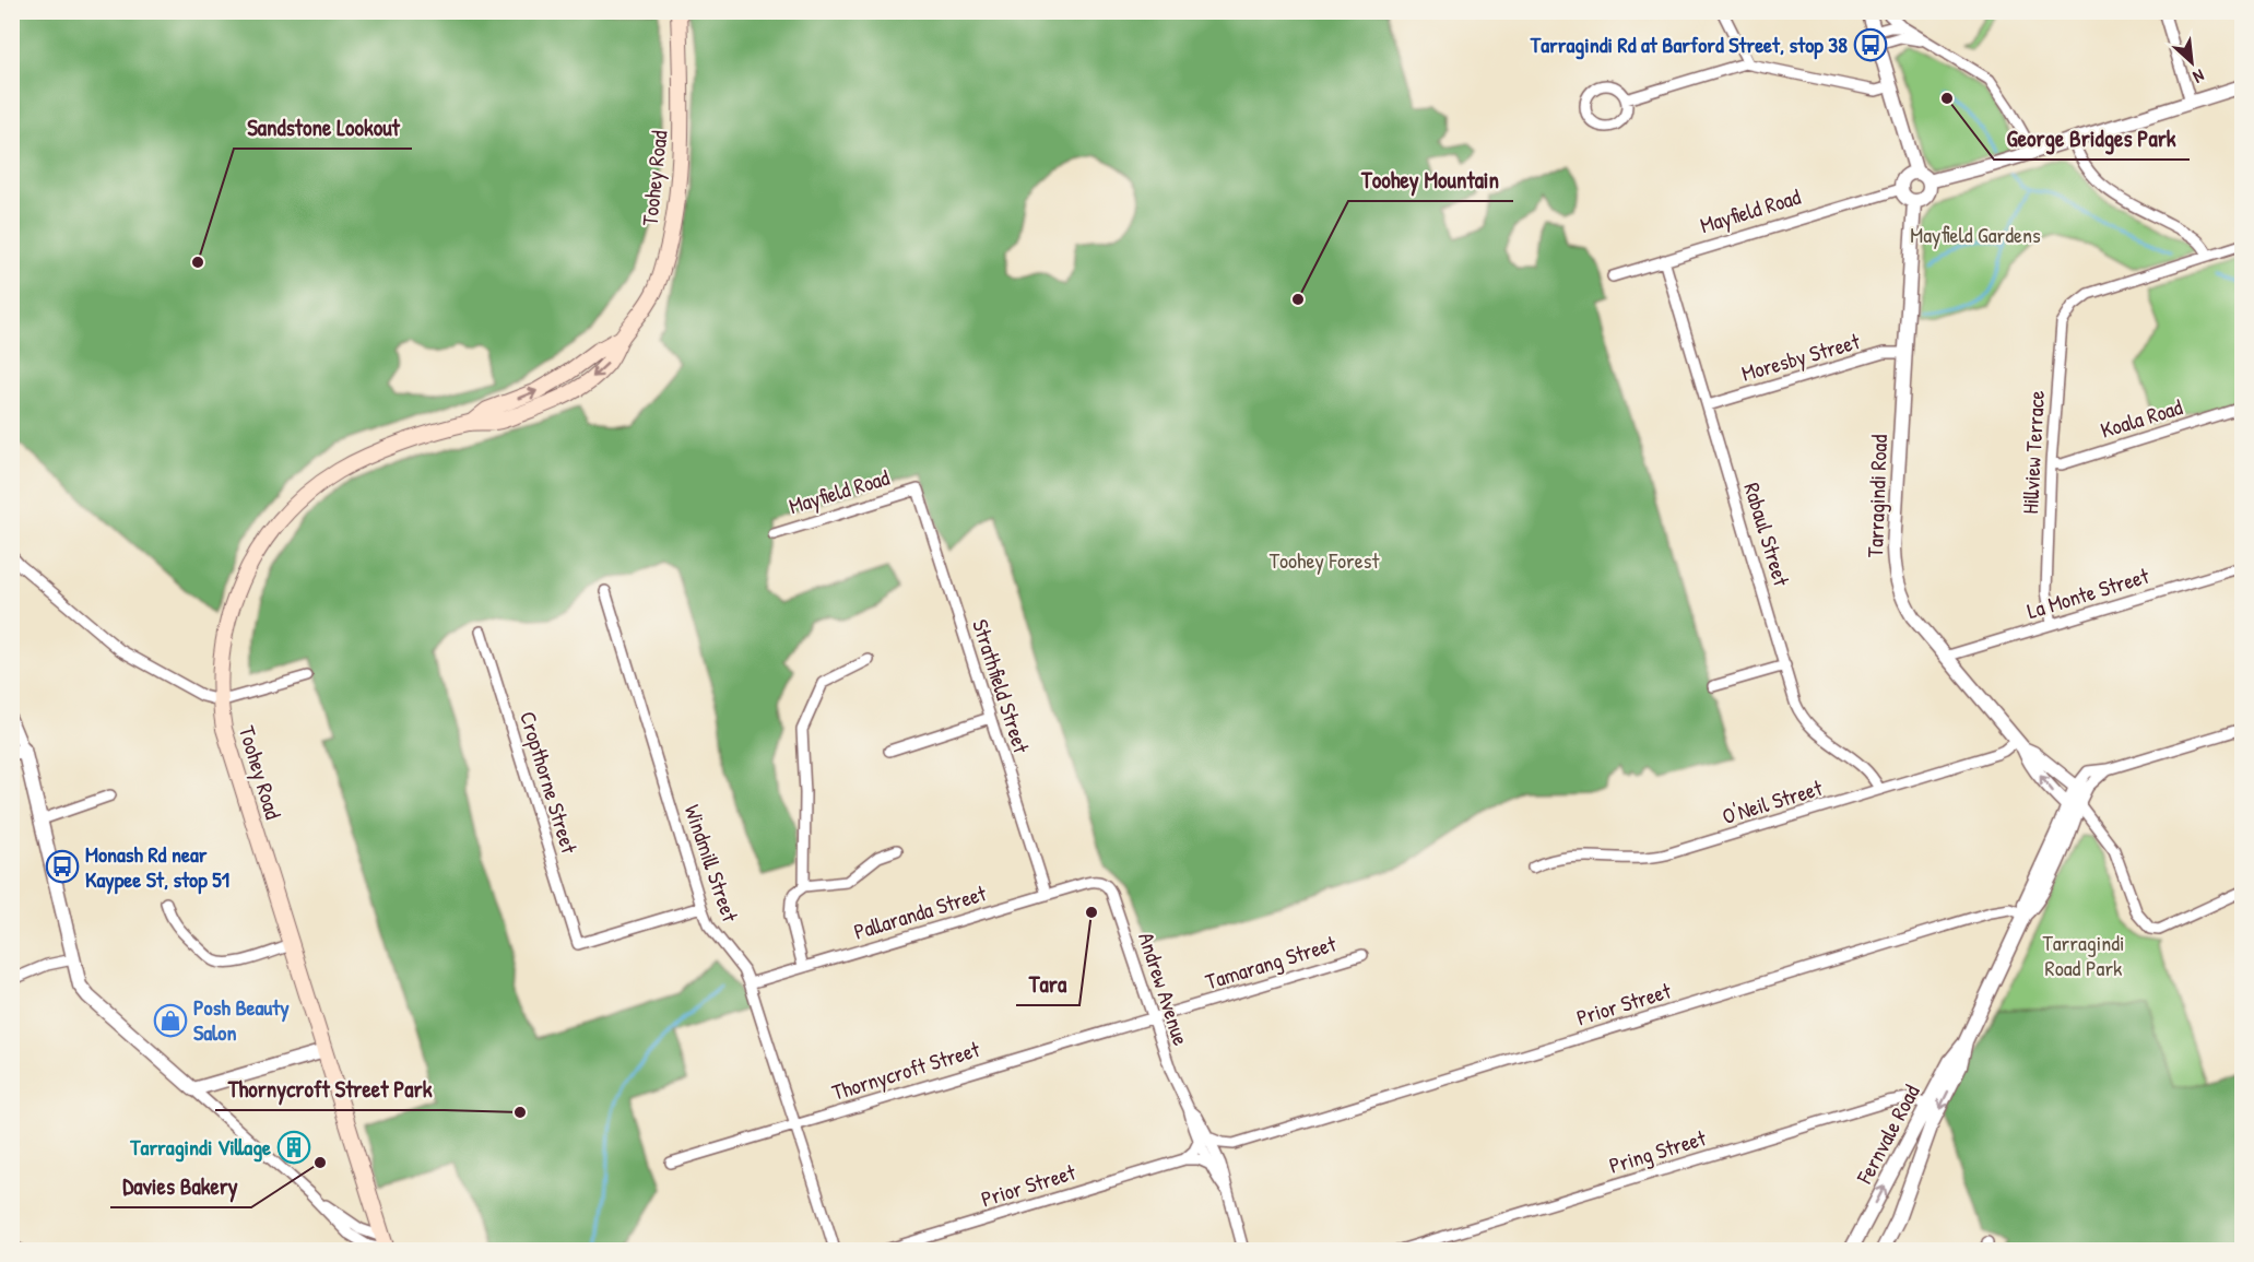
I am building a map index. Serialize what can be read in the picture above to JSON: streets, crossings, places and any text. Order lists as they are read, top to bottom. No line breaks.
{"streets":{"main road":["Toohey Road"],"street":["Mayfield Road","Moresby Street","Koala Road","Hillview Terrace","Tarragindi Road","Rabaul Street","La Monte Street","Strathfield Street","Cropthorne Street","O'Neil Street","Windmill Street","Pallaranda Street","Tamarang Street","Andrew Avenue","Prior Street","Thornycroft Street","Fernvale Road","Pring Street"]},"crossings":[["Mayfield Road","Tarragindi Road"],["Mayfield Road","Rabaul Street"],["Mayfield Road","Strathfield Street"],["Moresby Street","Tarragindi Road"],["Moresby Street","Rabaul Street"],["Koala Road","Hillview Terrace"],["Hillview Terrace","La Monte Street"],["Tarragindi Road","La Monte Street"],["Tarragindi Road","O'Neil Street"],["Tarragindi Road","Fernvale Road"],["Rabaul Street","O'Neil Street"],["Strathfield Street","Pallaranda Street"],["Cropthorne Street","Windmill Street"],["Windmill Street","Pallaranda Street"],["Windmill Street","Thornycroft Street"],["Pallaranda Street","Andrew Avenue"],["Tamarang Street","Andrew Avenue"],["Tamarang Street","Thornycroft Street"],["Andrew Avenue","Prior Street"],["Andrew Avenue","Thornycroft Street"],["Prior Street","Fernvale Road"],["Fernvale Road","Pring Street"]],"parks":["Mayfield Gardens","Toohey Forest","Tarragindi Road Park"],"places":{"bus stop":["Tarragindi Rd at Barford Street, stop 38","Monash Rd near Kaypee St, stop 51"],"other":["George Bridges Park","Sandstone Lookout","Toohey Mountain","Tara","Thornycroft Street Park","Davies Bakery"],"shop":["Posh Beauty Salon"],"building":["Tarragindi Village"]},"north":"bottom right"}
